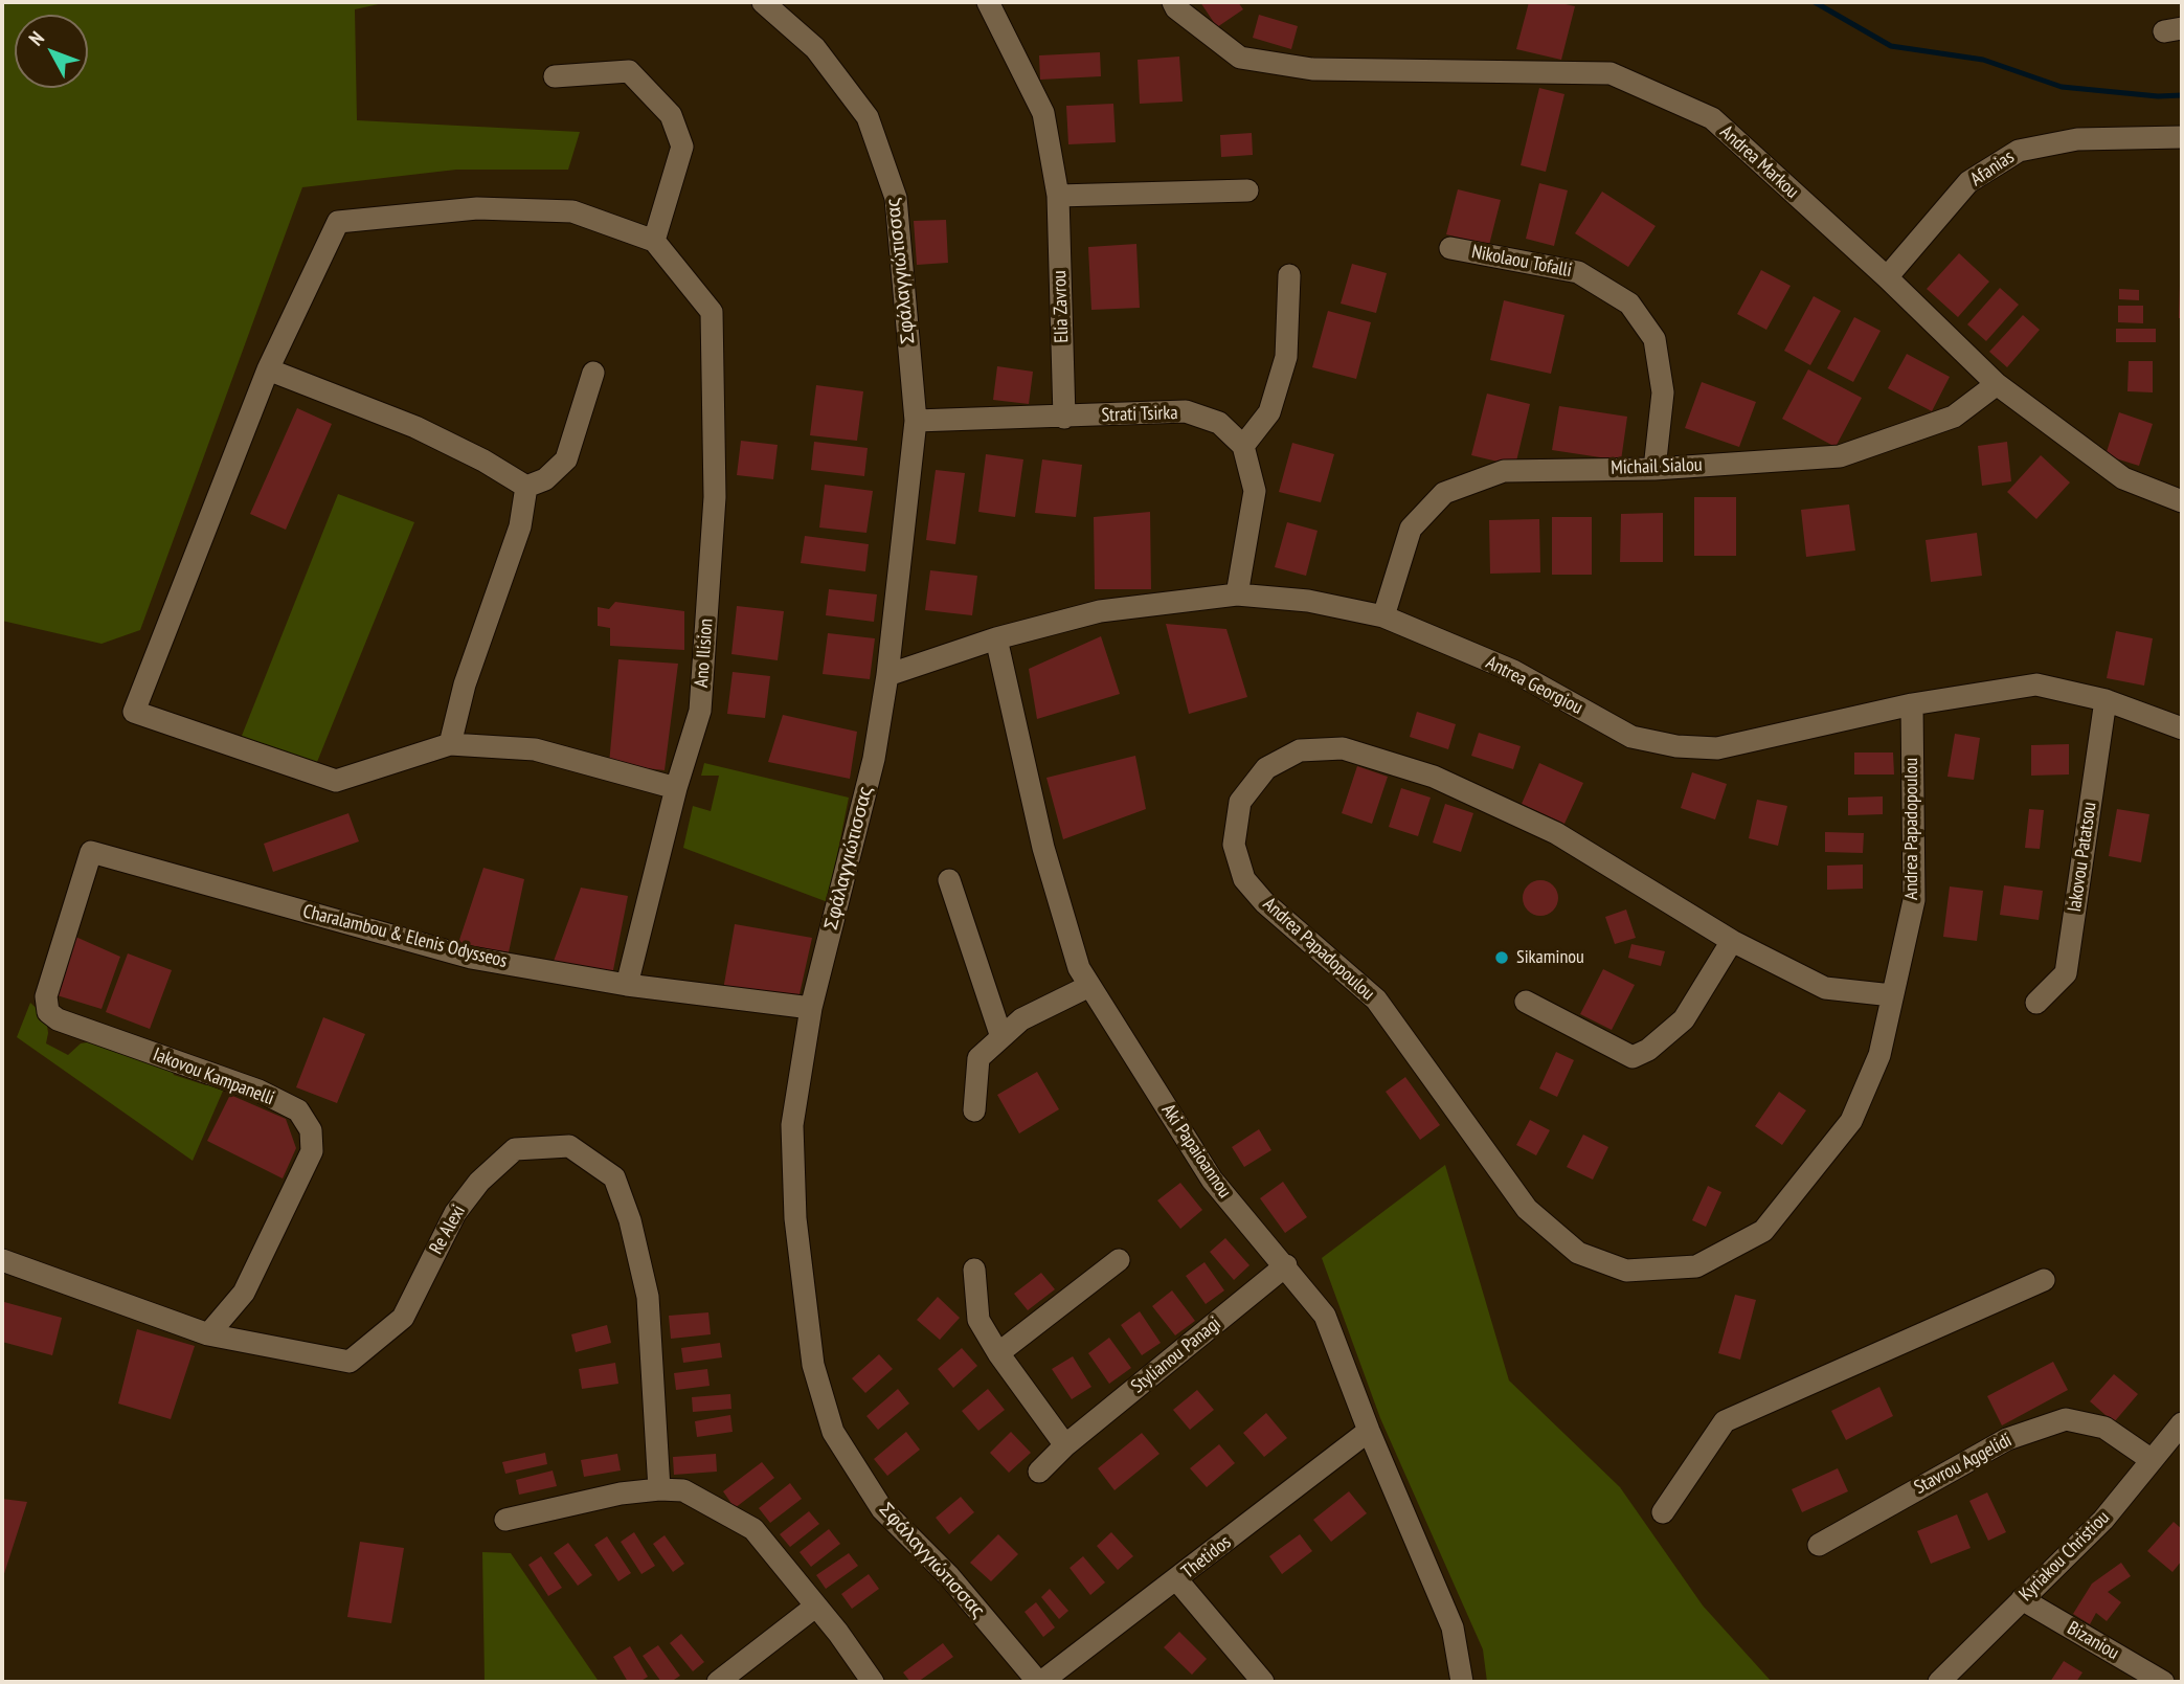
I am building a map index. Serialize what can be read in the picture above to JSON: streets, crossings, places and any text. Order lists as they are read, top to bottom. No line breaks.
{"streets":{"street":["Andrea Markou","Afanias","Nikolaou Tofalli","Σφάλαγγιώτισσας","Elia Zavrou","Strati Tsirka","Michail Sialou","Ano Ilision","Antrea Georgiou","Andrea Papadopoulou","Iakovou Patatsou","Charalambou & Elenis Odysseos","Iakovou Kampanelli","Aki Papaioannou","Re Alexi","Stylianou Panagi","Stavrou Aggelidi","Kyriakou Christiou","Thetidos","Bizaniou"]},"crossings":[["Andrea Markou","Afanias"],["Andrea Markou","Michail Sialou"],["Nikolaou Tofalli","Michail Sialou"],["Σφάλαγγιώτισσας","Strati Tsirka"],["Σφάλαγγιώτισσας","Antrea Georgiou"],["Σφάλαγγιώτισσας","Charalambou & Elenis Odysseos"],["Σφάλαγγιώτισσας","Thetidos"],["Elia Zavrou","Strati Tsirka"],["Michail Sialou","Antrea Georgiou"],["Ano Ilision","Charalambou & Elenis Odysseos"],["Antrea Georgiou","Andrea Papadopoulou"],["Antrea Georgiou","Iakovou Patatsou"],["Antrea Georgiou","Aki Papaioannou"],["Charalambou & Elenis Odysseos","Iakovou Kampanelli"],["Iakovou Kampanelli","Re Alexi"],["Aki Papaioannou","Stylianou Panagi"],["Aki Papaioannou","Thetidos"],["Stavrou Aggelidi","Kyriakou Christiou"],["Kyriakou Christiou","Bizaniou"]],"places":["Sikaminou"],"north":"top left"}
